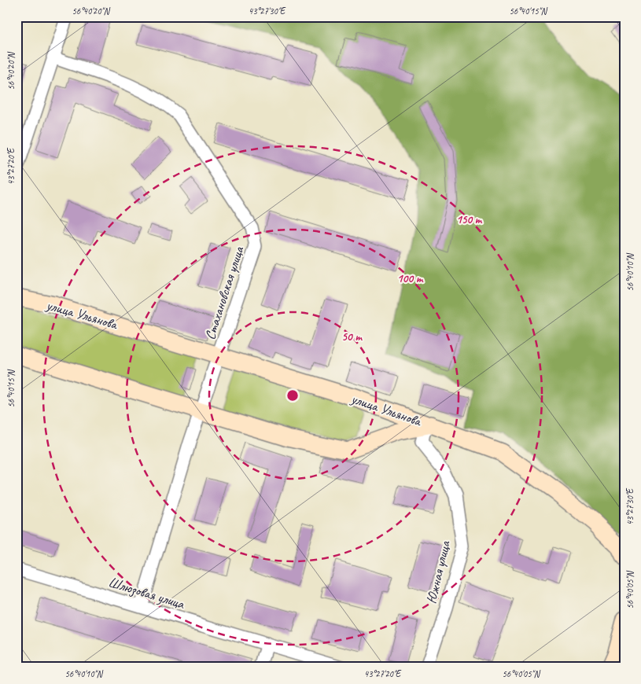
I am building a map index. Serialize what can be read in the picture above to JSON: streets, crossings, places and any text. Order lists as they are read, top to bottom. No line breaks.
{"streets":{"street":["Стахановская улица","улица Ульянова","Южная улица","Шлюзовая улица"]},"crossings":[["Стахановская улица","улица Ульянова"],["Стахановская улица","Шлюзовая улица"],["улица Ульянова","Южная улица"]],"coordinates":["56°40'20\"N","43°27'30\"E","56°40'15\"N","43°27'20\"E","56°40'10\"N","56°40'05\"N"],"rings":["150 m","100 m","50 m"]}
